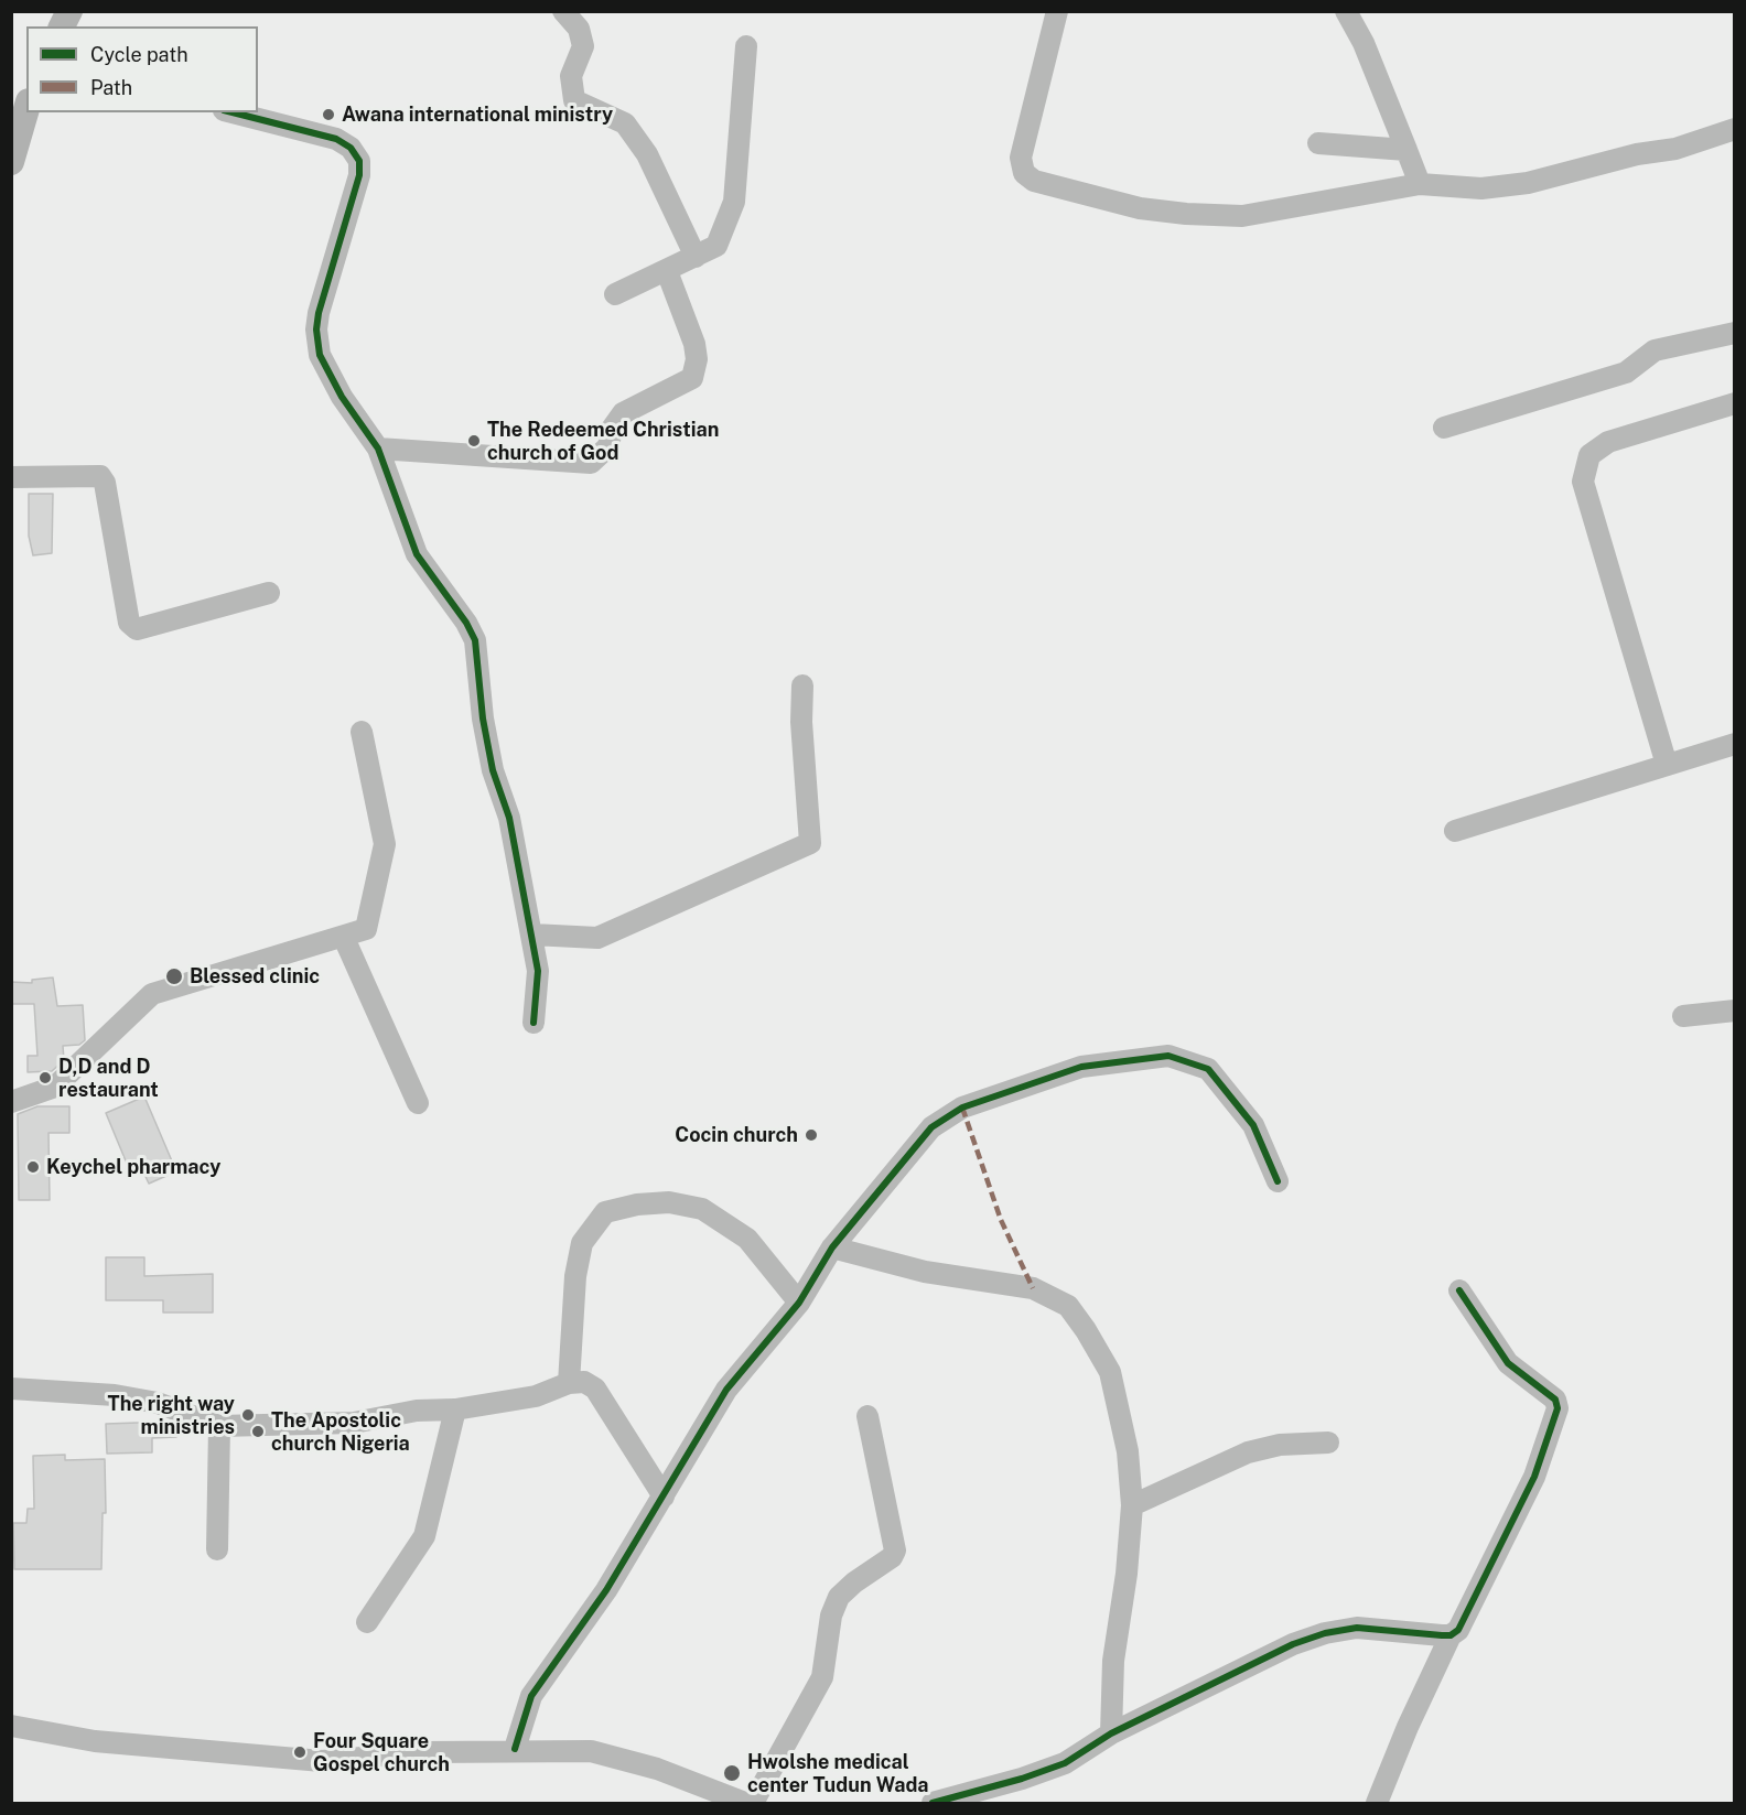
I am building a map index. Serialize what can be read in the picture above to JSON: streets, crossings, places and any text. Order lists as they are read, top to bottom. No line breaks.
{"places":["Awana international ministry","The Redeemed Christian church of God","Blessed clinic","D,D and D restaurant","Cocin church","Keychel pharmacy","The right way ministries","The Apostolic church Nigeria","Four Square Gospel church","Hwolshe medical center Tudun Wada"],"legend":["Cycle path","Path"]}
